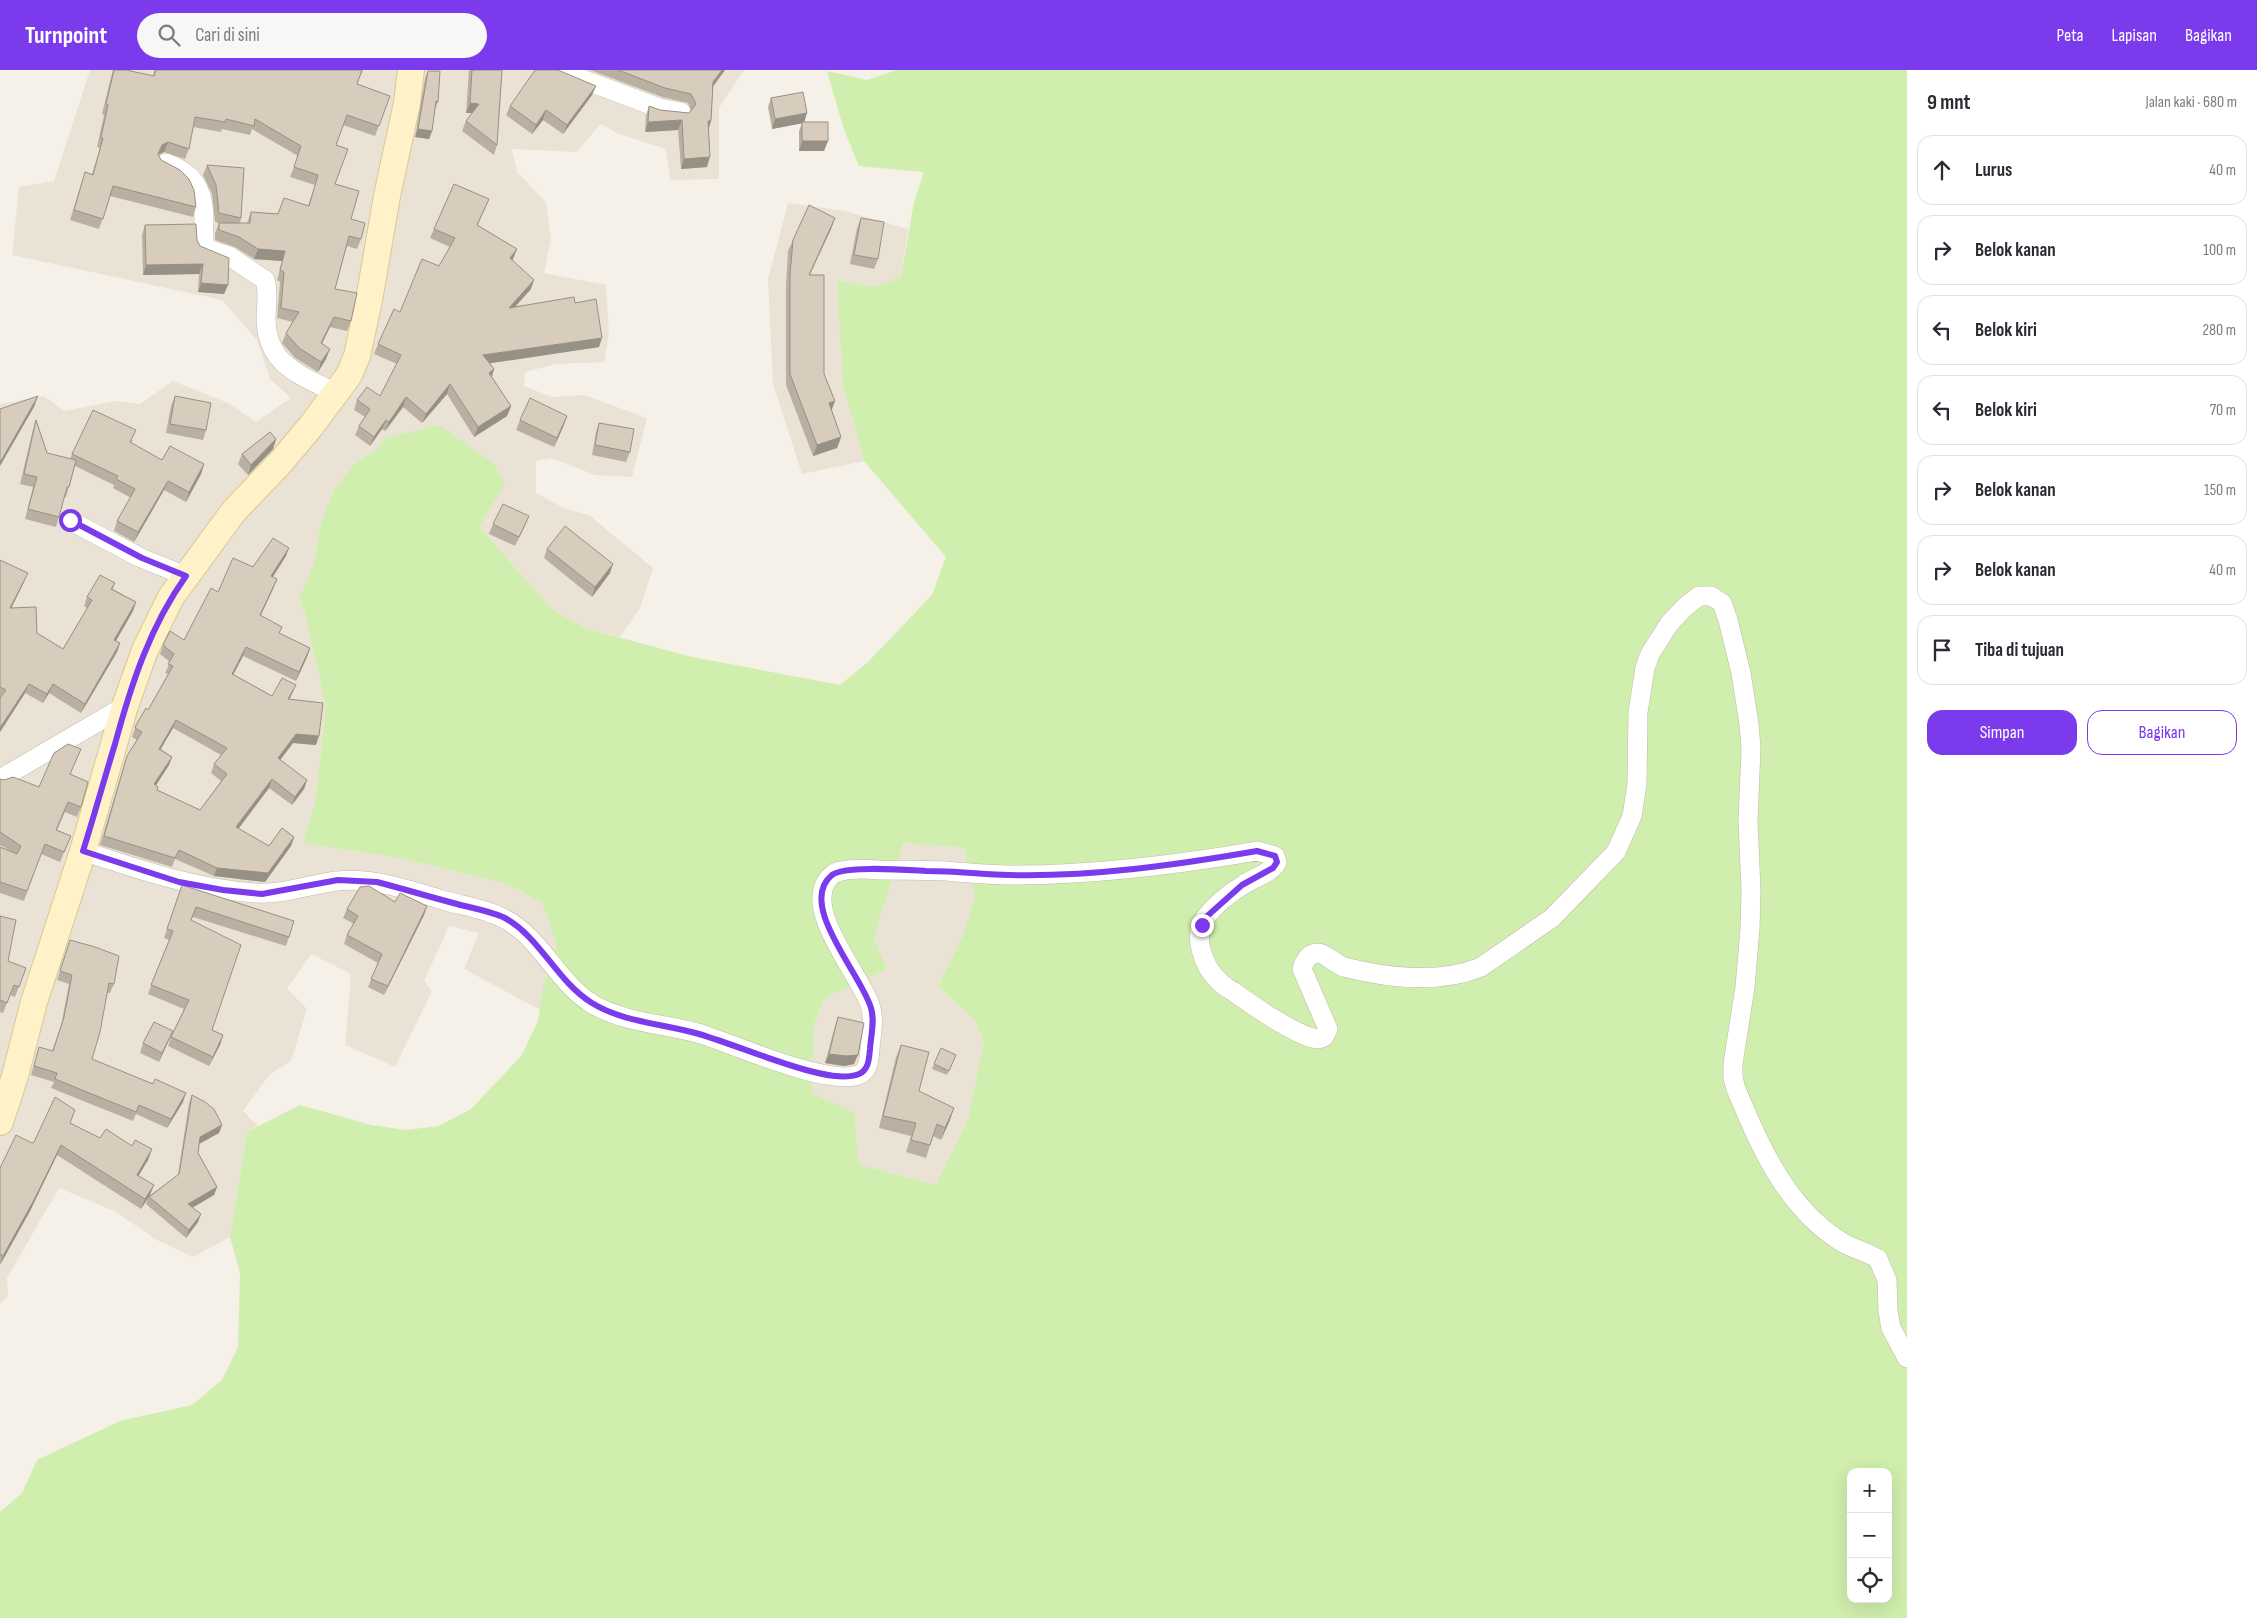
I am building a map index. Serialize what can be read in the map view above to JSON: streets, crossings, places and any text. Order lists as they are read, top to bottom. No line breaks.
{"page":{"header":"Turnpoint","search":"Cari di sini","nav":["Peta","Lapisan","Bagikan"],"heading":["9 mnt","Jalan kaki · 680 m"],"list":[["Lurus","40 m"],["Belok kanan","100 m"],["Belok kiri","280 m"],["Belok kiri","70 m"],["Belok kanan","150 m"],["Belok kanan","40 m"],"Tiba di tujuan"],"buttons":["Simpan","Bagikan"],"map_buttons":["+","−"]}}
